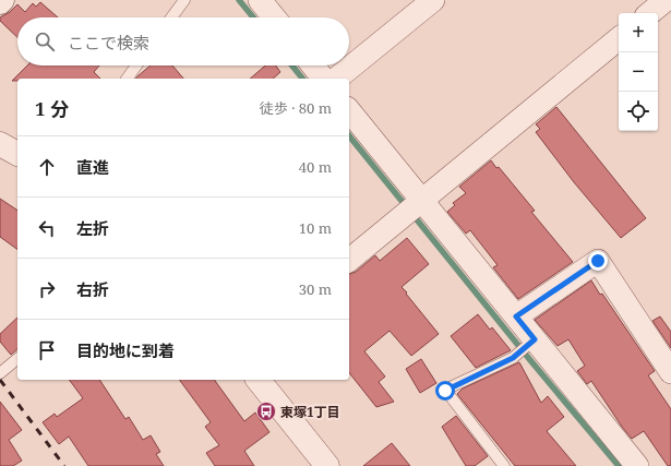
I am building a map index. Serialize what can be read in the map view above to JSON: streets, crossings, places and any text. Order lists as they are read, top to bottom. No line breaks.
{"places":{"bus stop":["東塚1丁目"]},"page":{"map_buttons":["+","−"],"search":"ここで検索","heading":["1 分","徒歩 · 80 m"],"list":[["直進","40 m"],["左折","10 m"],["右折","30 m"],"目的地に到着"]}}
